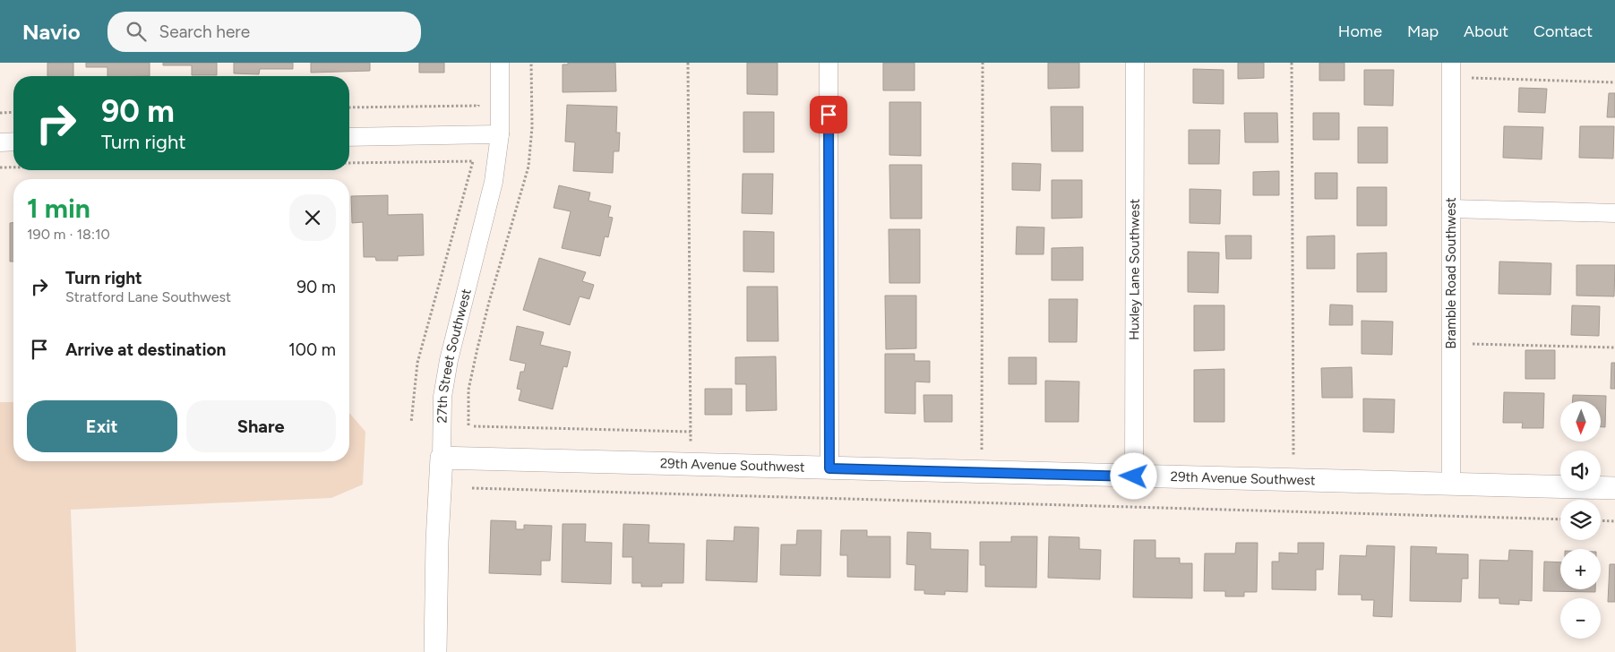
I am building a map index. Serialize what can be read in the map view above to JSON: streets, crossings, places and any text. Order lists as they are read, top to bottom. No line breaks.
{"streets":{"street":["Huxley Lane Southwest","Bramble Road Southwest","27th Street Southwest","29th Avenue Southwest"]},"crossings":[["Huxley Lane Southwest","29th Avenue Southwest"],["Bramble Road Southwest","29th Avenue Southwest"],["27th Street Southwest","29th Avenue Southwest"]],"north":"bottom","page":{"header":"Navio","search":"Search here","nav":["Home","Map","About","Contact"],"turn":["90 m","Turn right"],"heading":["1 min","190 m · 18:10"],"list":[{"name":"Turn right","note":"Stratford Lane Southwest","value":"90 m"},{"name":"Arrive at destination","value":"100 m"}],"buttons":["Exit","Share"],"map_buttons":["+","−"]}}
